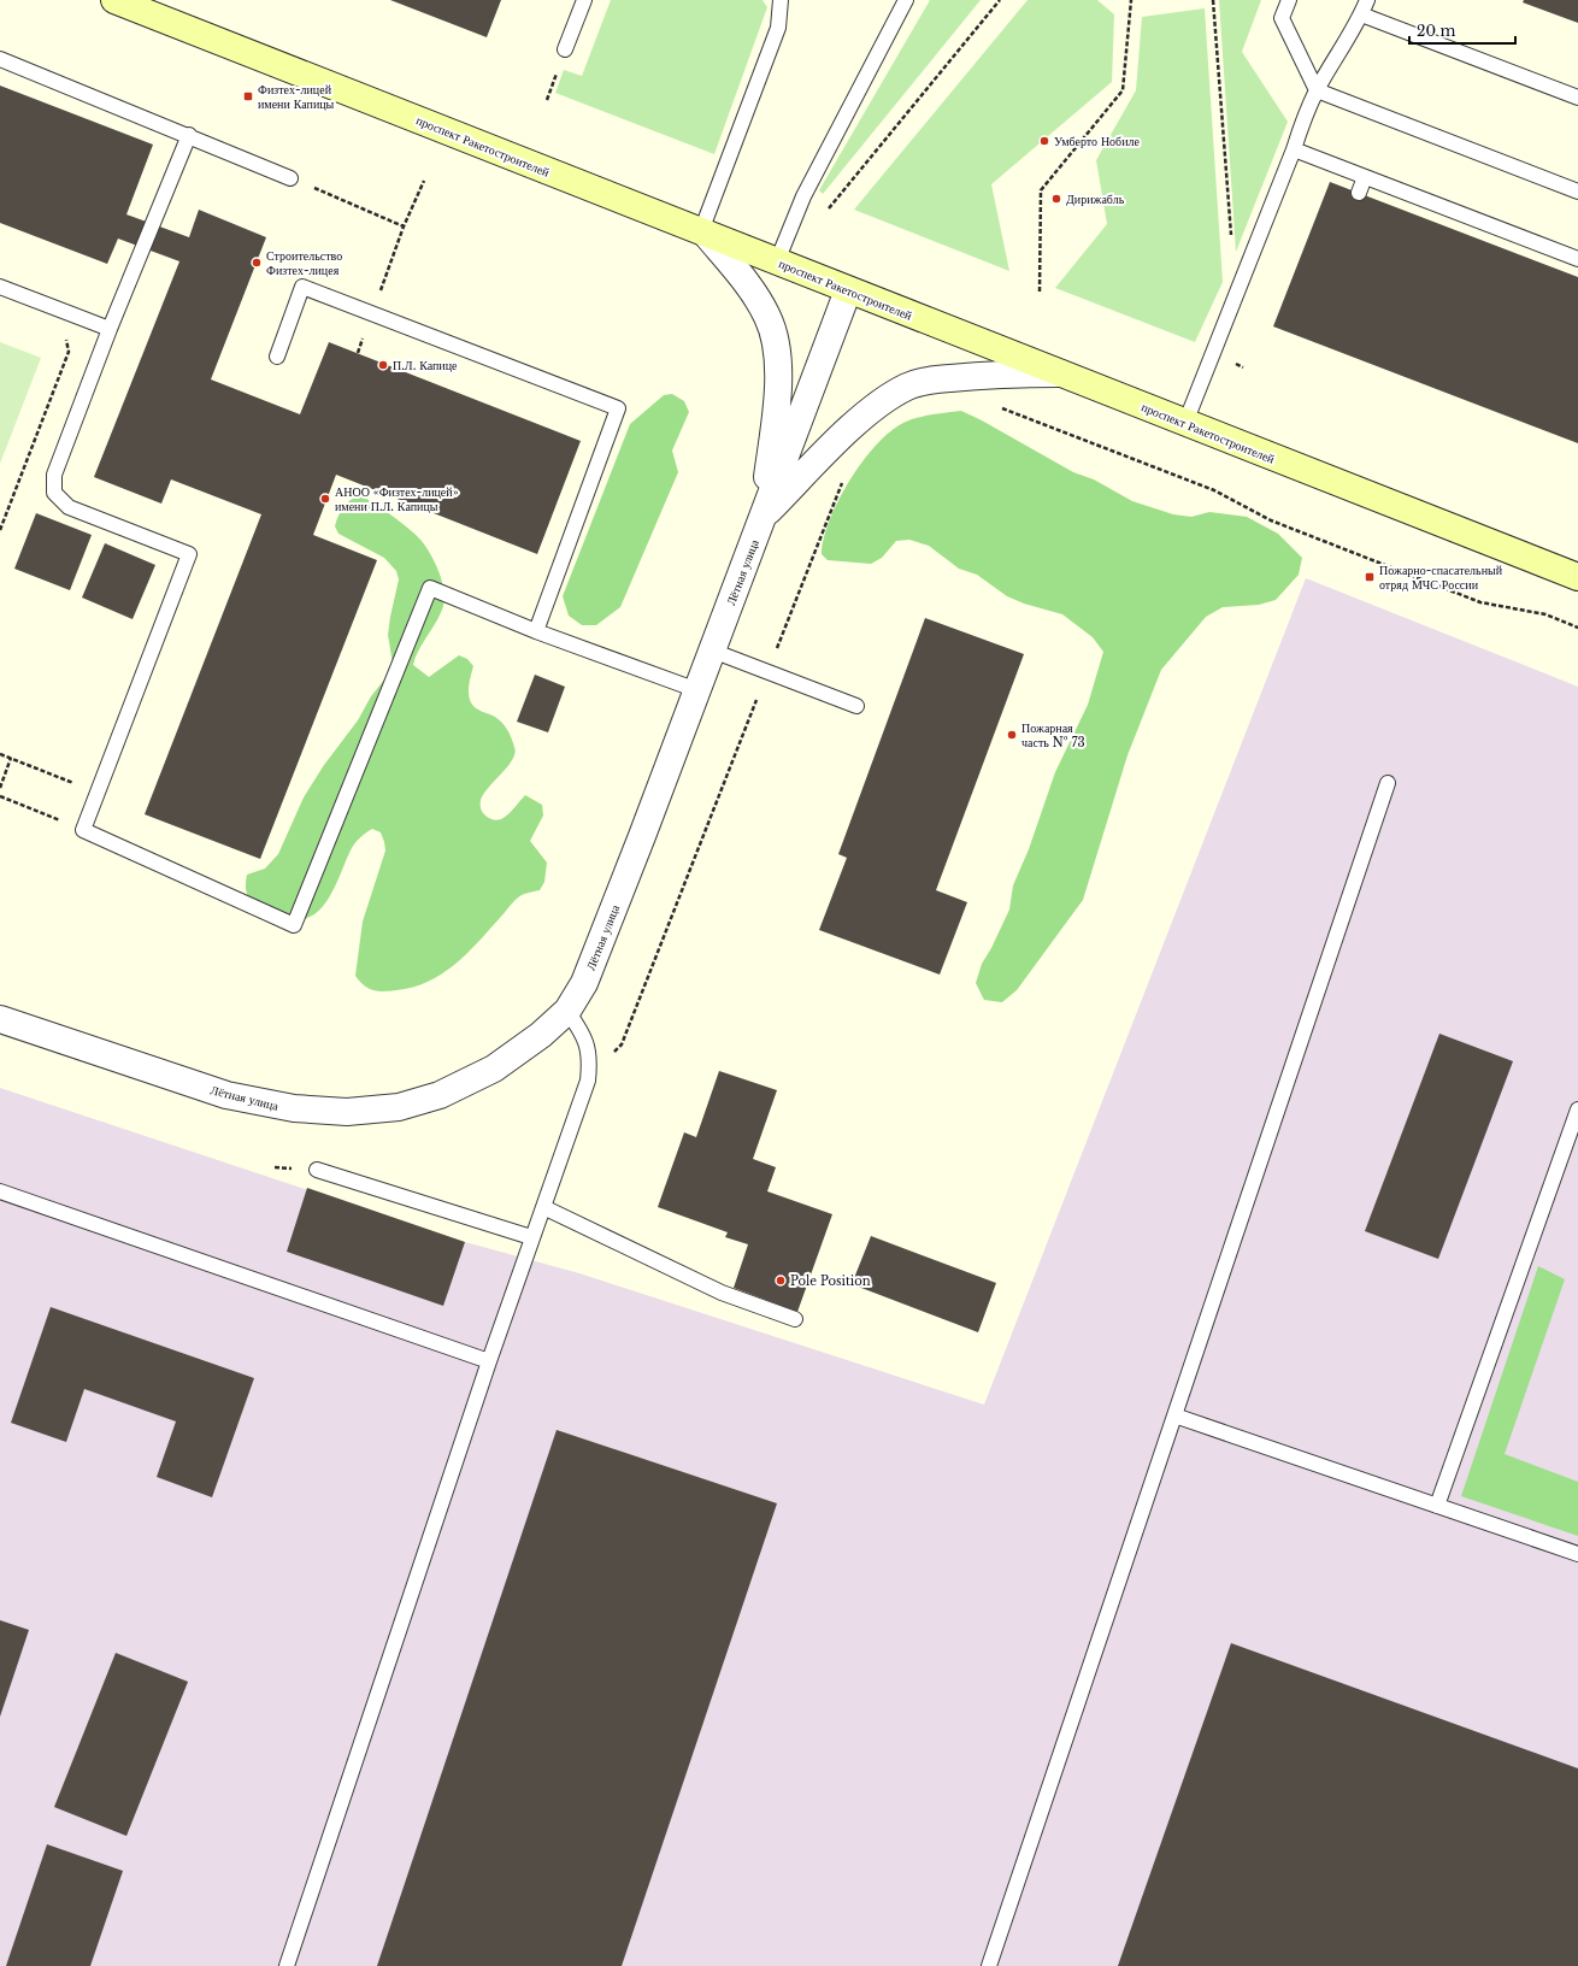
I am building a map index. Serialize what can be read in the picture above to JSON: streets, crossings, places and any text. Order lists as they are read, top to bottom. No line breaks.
{"streets":{"main road":["проспект Ракетостроителей"],"street":["Лётная улица"]},"crossings":[["проспект Ракетостроителей","Лётная улица"]],"places":{"transit":["Физтех-лицей имени Капицы","Пожарно-спасательный отряд МЧС России"],"other":["Умберто Нобиле","Дирижабль","Строительство Физтех-лицея","П.Л. Капице","АНОО «Физтех-лицей» имени П.Л. Капицы","Пожарная часть № 73","Pole Position"]},"scale_bar":"20 m"}
